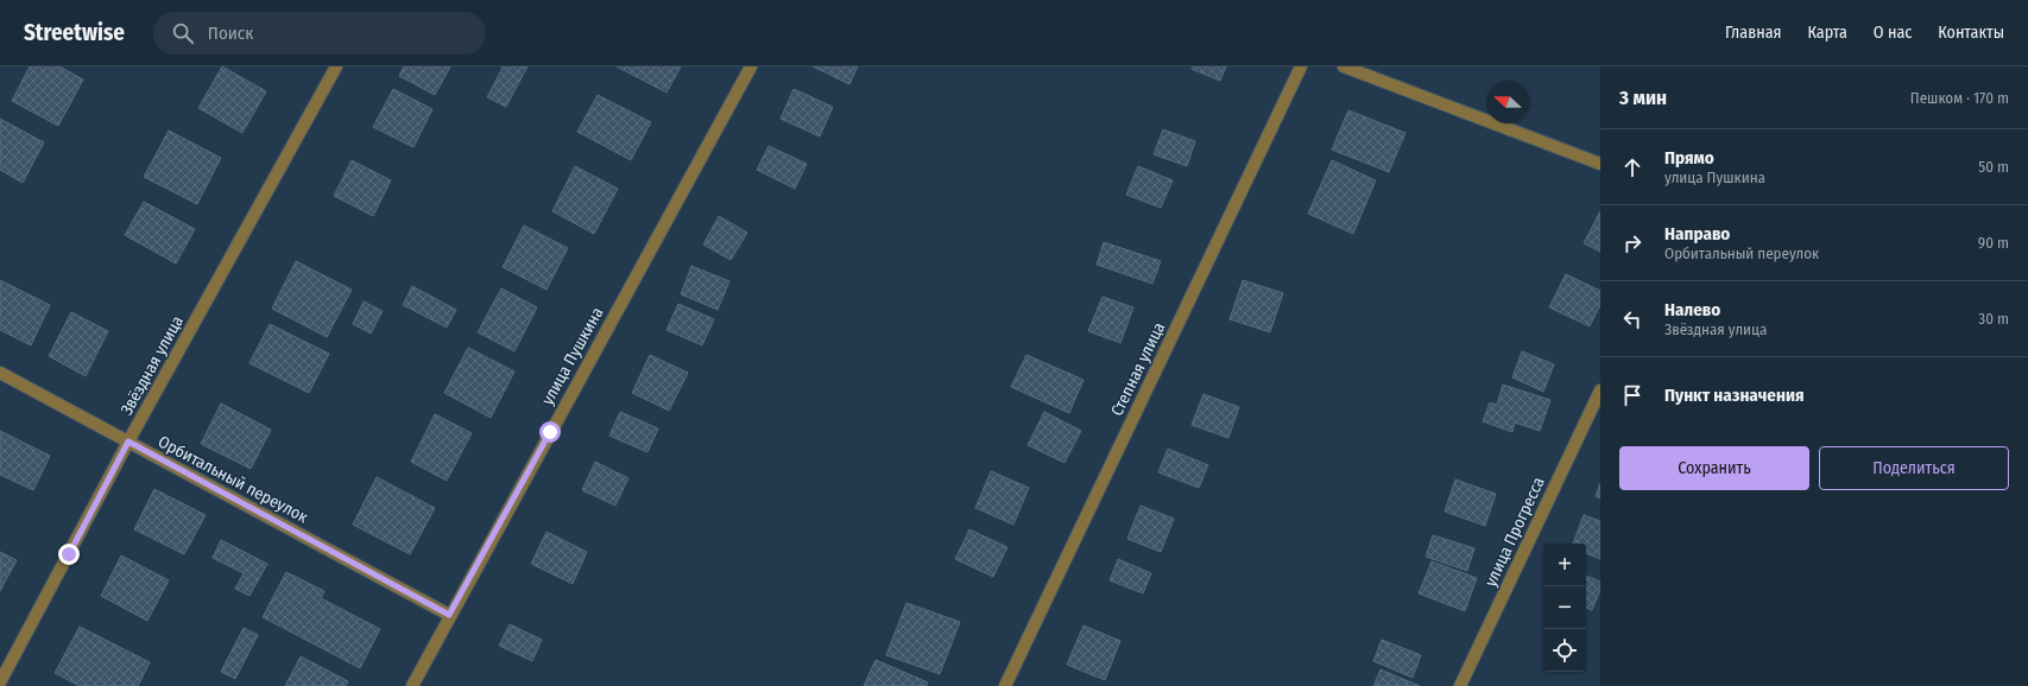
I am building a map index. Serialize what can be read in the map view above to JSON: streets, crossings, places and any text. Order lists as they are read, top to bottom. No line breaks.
{"streets":{"street":["улица Пушкина","Звёздная улица","Степная улица","Орбитальный переулок","улица Прогресса"]},"crossings":[["улица Пушкина","Орбитальный переулок"],["Звёздная улица","Орбитальный переулок"]],"north":"left","page":{"header":"Streetwise","search":"Поиск","nav":["Главная","Карта","О нас","Контакты"],"heading":["3 мин","Пешком · 170 m"],"list":[["Прямо","улица Пушкина","50 m"],["Направо","Орбитальный переулок","90 m"],["Налево","Звёздная улица","30 m"],"Пункт назначения"],"buttons":["Сохранить","Поделиться"],"map_buttons":["+","−"]}}
